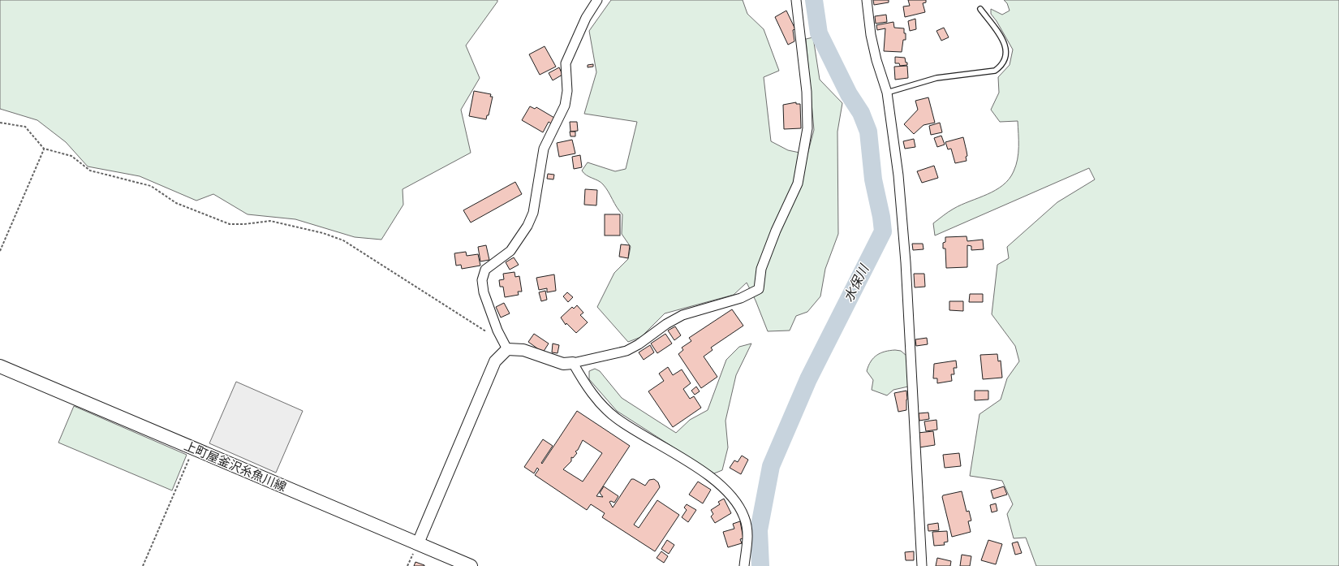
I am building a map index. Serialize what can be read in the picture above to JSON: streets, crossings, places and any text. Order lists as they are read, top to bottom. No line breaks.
{"streets":{"main road":["上町屋釜沢糸魚川線"]},"water":["水保川"]}
